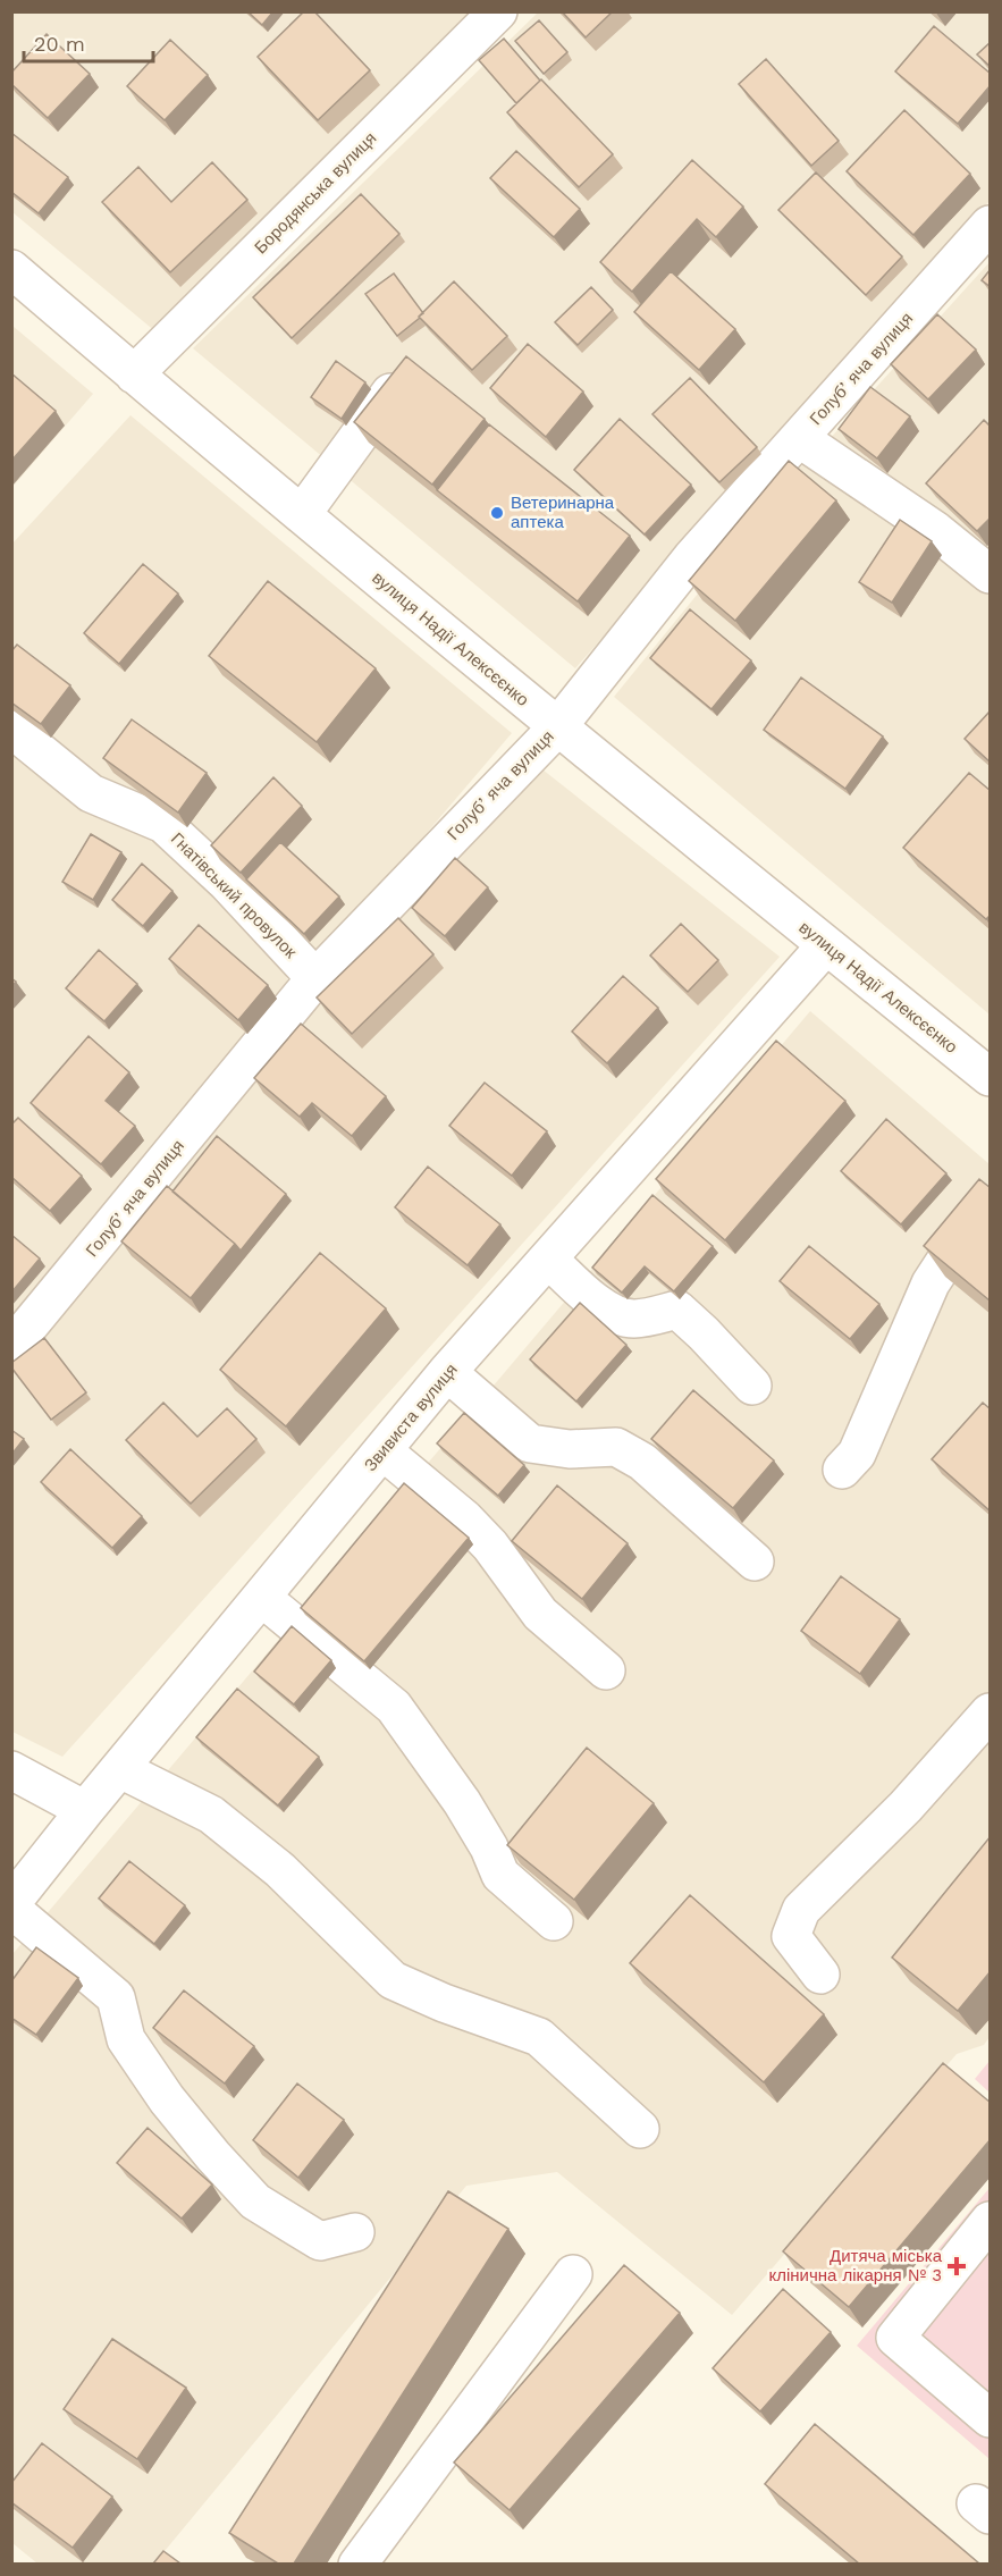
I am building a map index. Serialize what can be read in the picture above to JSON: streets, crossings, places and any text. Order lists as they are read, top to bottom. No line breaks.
{"streets":{"street":["Бородянська вулиця","Голубʼяча вулиця","вулиця Надії Алексєєнко","Гнатівський провулок","Звивиста вулиця"]},"crossings":[["Бородянська вулиця","вулиця Надії Алексєєнко"],["Голубʼяча вулиця","вулиця Надії Алексєєнко"],["Голубʼяча вулиця","Гнатівський провулок"],["вулиця Надії Алексєєнко","Звивиста вулиця"]],"places":{"other":["Ветеринарна аптека"],"health":["Дитяча міська клінична лікарня № 3"]},"scale_bar":"20 m"}
